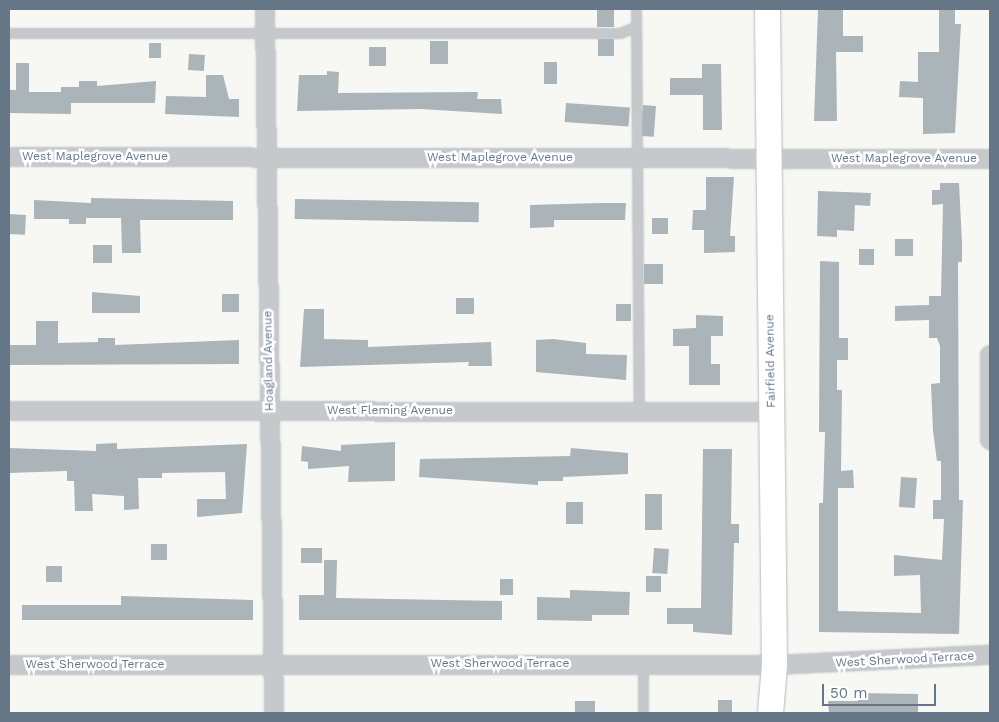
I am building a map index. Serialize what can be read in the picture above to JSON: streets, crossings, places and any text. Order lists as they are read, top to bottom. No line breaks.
{"streets":{"main road":["Fairfield Avenue"],"street":["West Maplegrove Avenue","Hoagland Avenue","West Fleming Avenue","West Sherwood Terrace"]},"crossings":[["West Maplegrove Avenue","Hoagland Avenue"],["West Maplegrove Avenue","Fairfield Avenue"],["Hoagland Avenue","West Fleming Avenue"],["Hoagland Avenue","West Sherwood Terrace"],["Fairfield Avenue","West Fleming Avenue"],["Fairfield Avenue","West Sherwood Terrace"]],"scale_bar":"50 m"}
